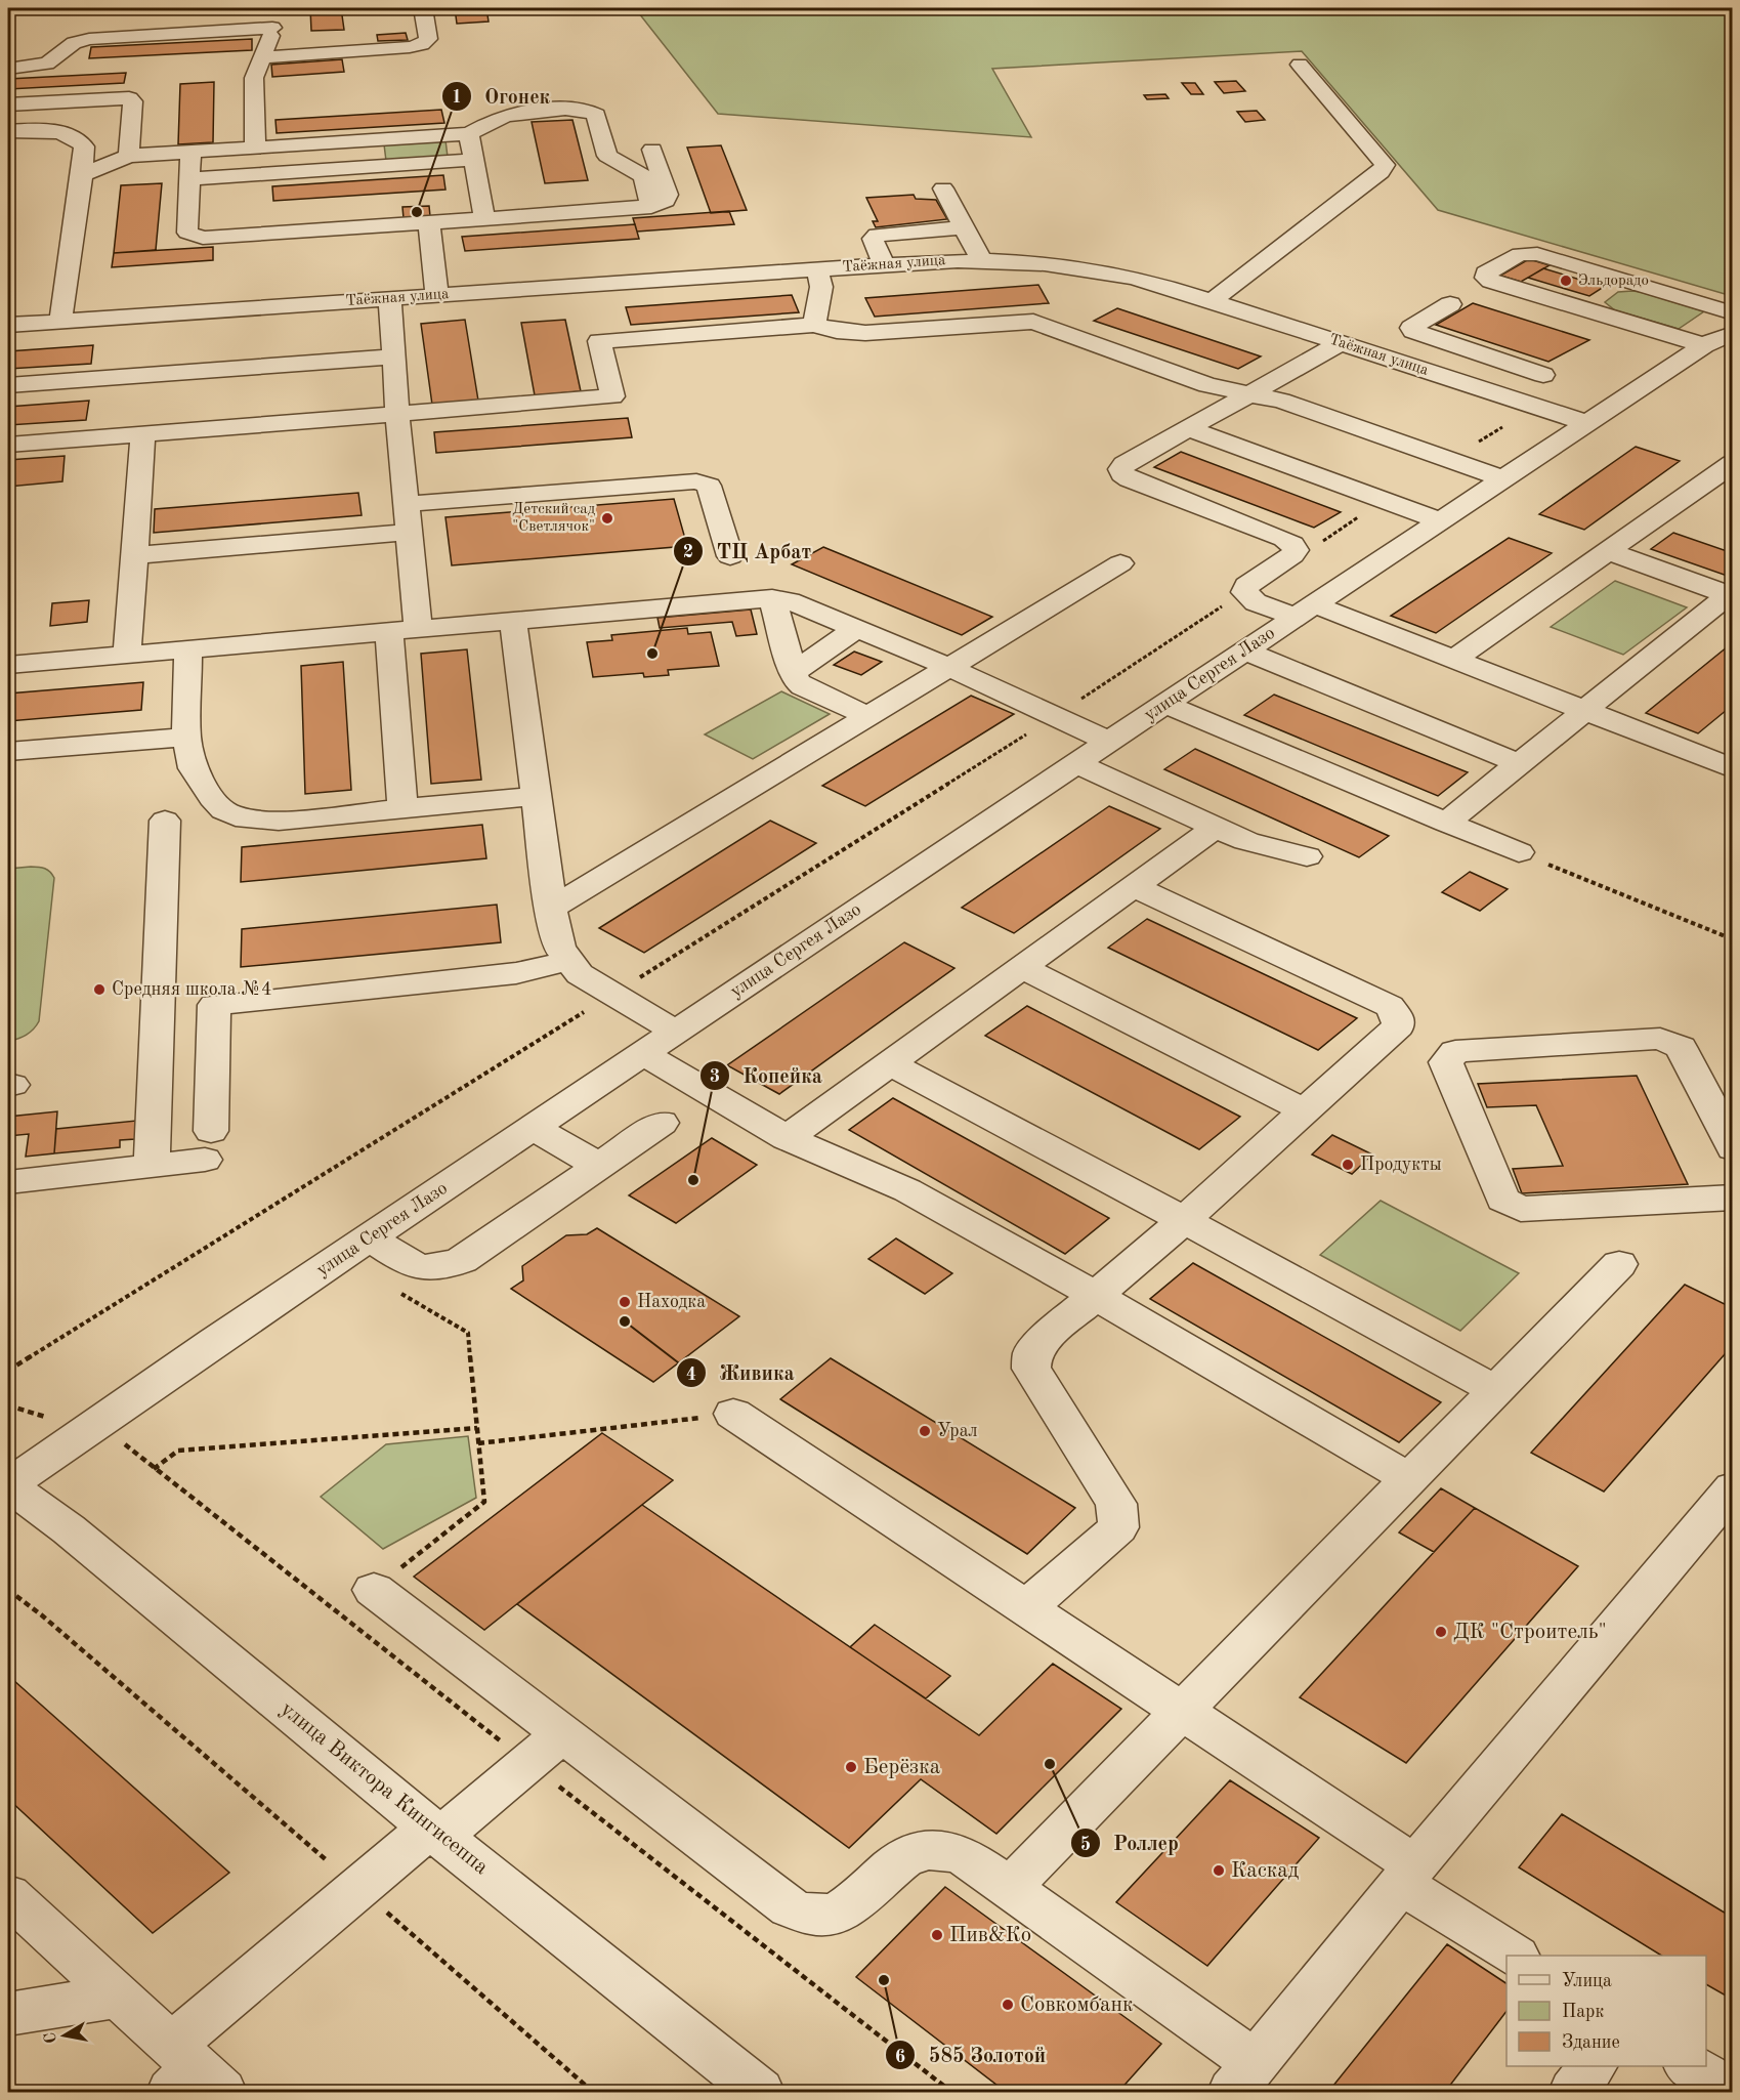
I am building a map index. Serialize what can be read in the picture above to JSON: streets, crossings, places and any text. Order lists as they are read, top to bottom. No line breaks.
{"streets":{"street":["Таёжная улица","улица Сергея Лазо","улица Виктора Кингисеппа"]},"crossings":[["Таёжная улица","улица Сергея Лазо"],["улица Сергея Лазо","улица Виктора Кингисеппа"]],"places":["Огонек","Эльдорадо","Детский сад \"Светлячок\"","ТЦ Арбат","Средняя школа №4","Продукты","Копейка","Находка","Живика","Урал","ДК \"Строитель\"","Роллер","Берёзка","Каскад","Пив&Ко","585 Золотой","Совкомбанк"],"legend":["Улица","Парк","Здание"],"north":"left"}
